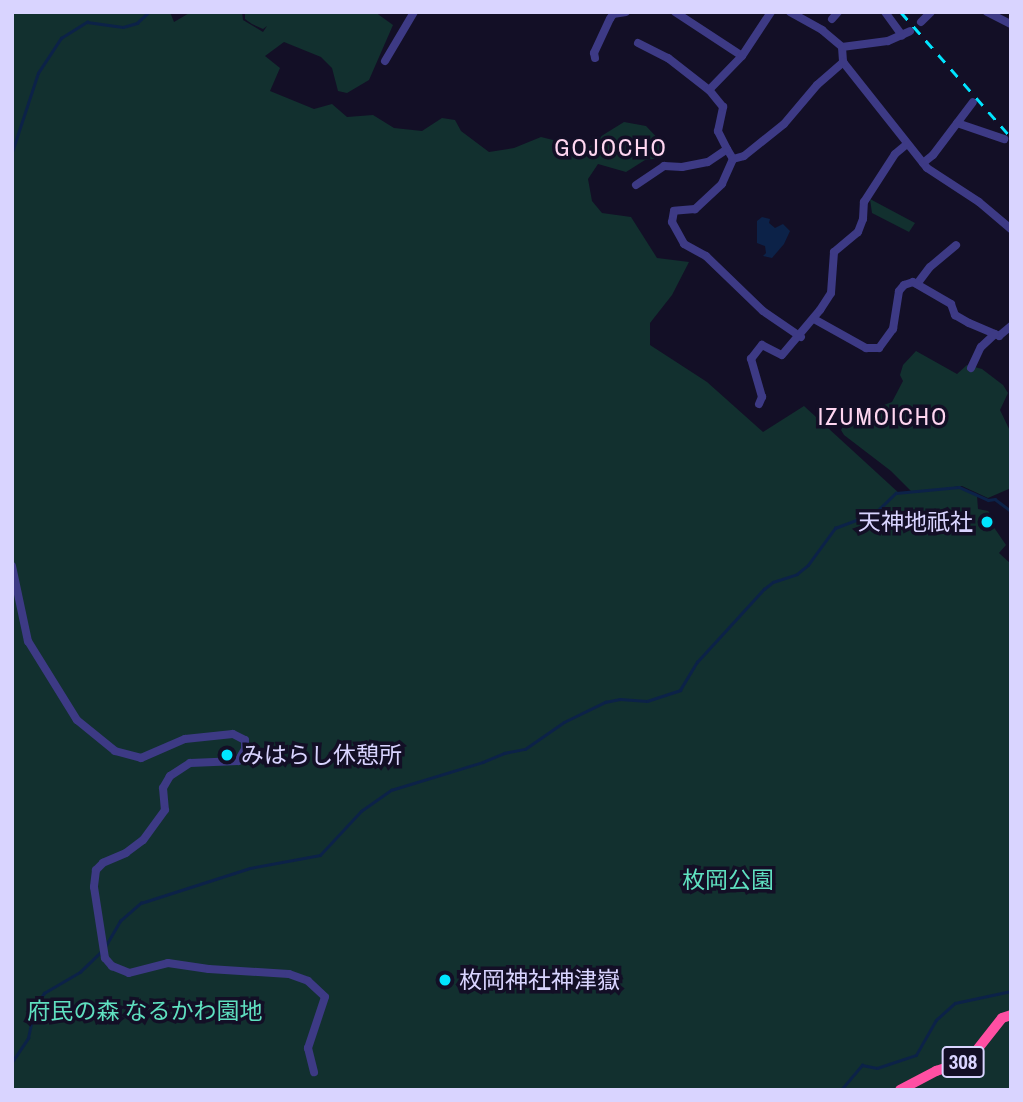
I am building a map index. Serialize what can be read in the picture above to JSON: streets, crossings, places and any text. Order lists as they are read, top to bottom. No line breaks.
{"streets":{"highway":["308"]},"districts":["GOJOCHO","IZUMOICHO"],"parks":["枚岡公園","府民の森 なるかわ園地"],"places":["天神地祇社","みはらし休憩所","枚岡神社神津嶽"]}
